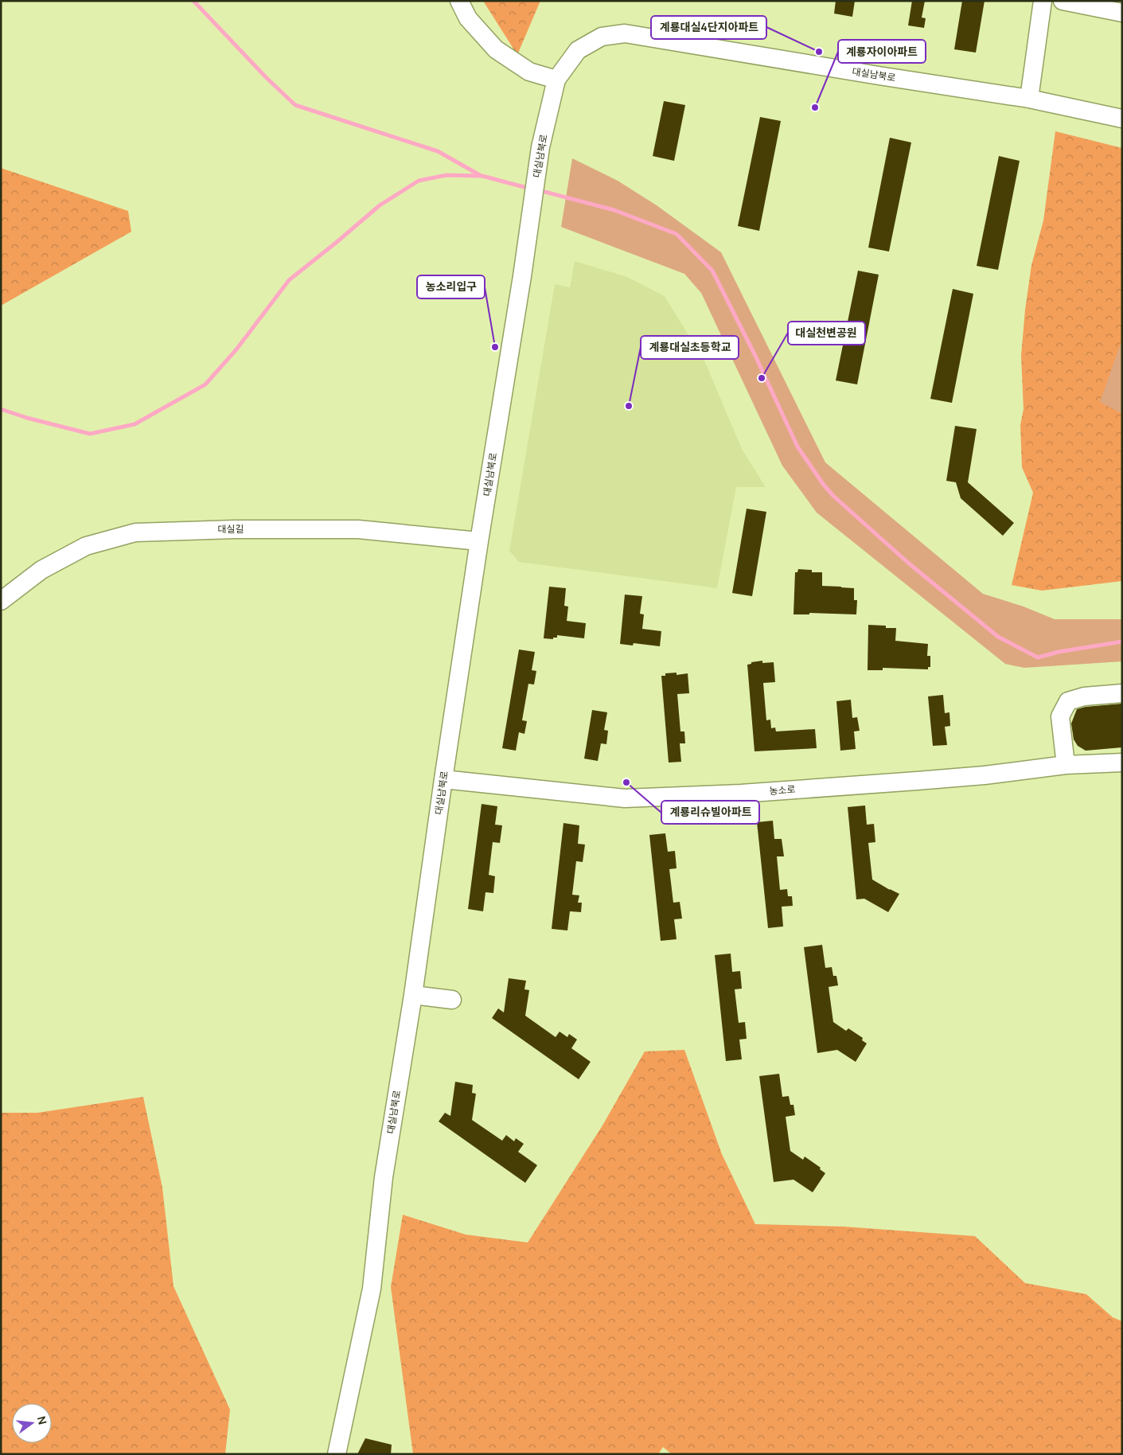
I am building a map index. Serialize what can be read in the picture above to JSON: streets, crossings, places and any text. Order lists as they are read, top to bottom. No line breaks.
{"streets":{"street":["대실남북로","대실길","농소로"]},"crossings":[["대실남북로","대실길"],["대실남북로","농소로"]],"places":["계룡대실4단지아파트","계룡자이아파트","농소리입구","대실천변공원","계룡대실초등학교","계룡리슈빌아파트"],"north":"right"}
